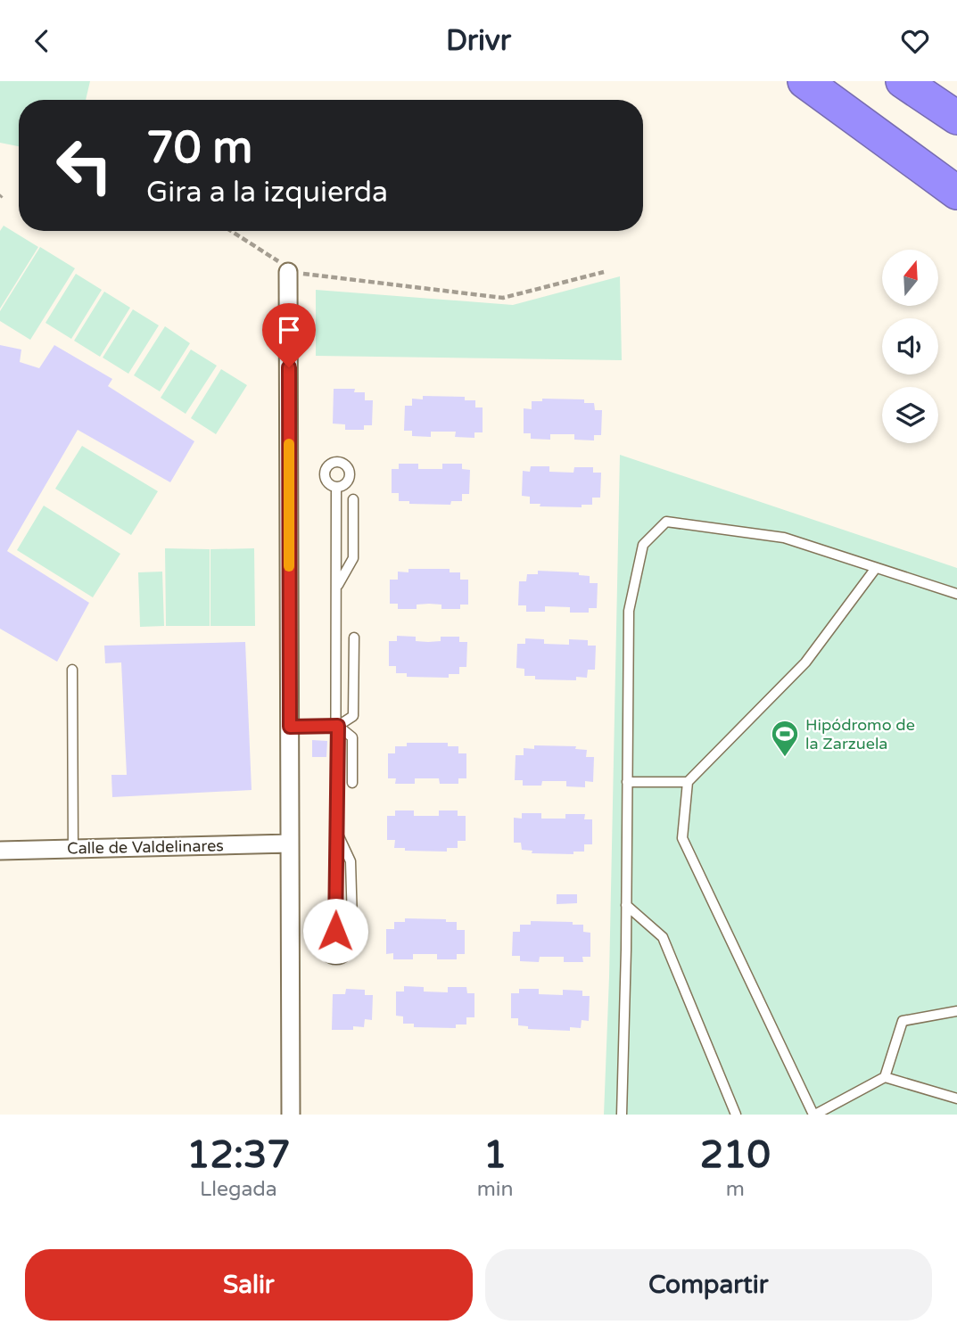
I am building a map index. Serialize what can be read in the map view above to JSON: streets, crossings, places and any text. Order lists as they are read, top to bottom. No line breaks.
{"streets":{"street":["Calle de Valdelinares"]},"places":{"sports":["Hipódromo de la Zarzuela"]},"north":"top","page":{"header":"Drivr","turn":["70 m","Gira a la izquierda"],"eta":["12:37","Llegada","1","min","210","m"],"buttons":["Salir","Compartir"]}}
